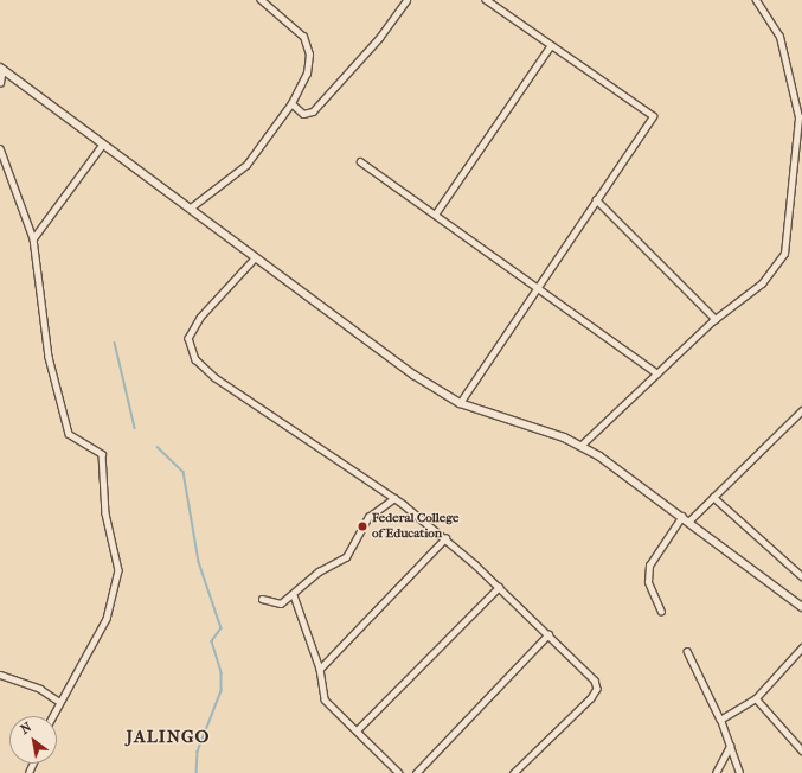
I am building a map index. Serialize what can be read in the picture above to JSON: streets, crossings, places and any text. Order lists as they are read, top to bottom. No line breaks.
{"districts":["JALINGO"],"places":["Federal College of Education"],"north":"top left"}
